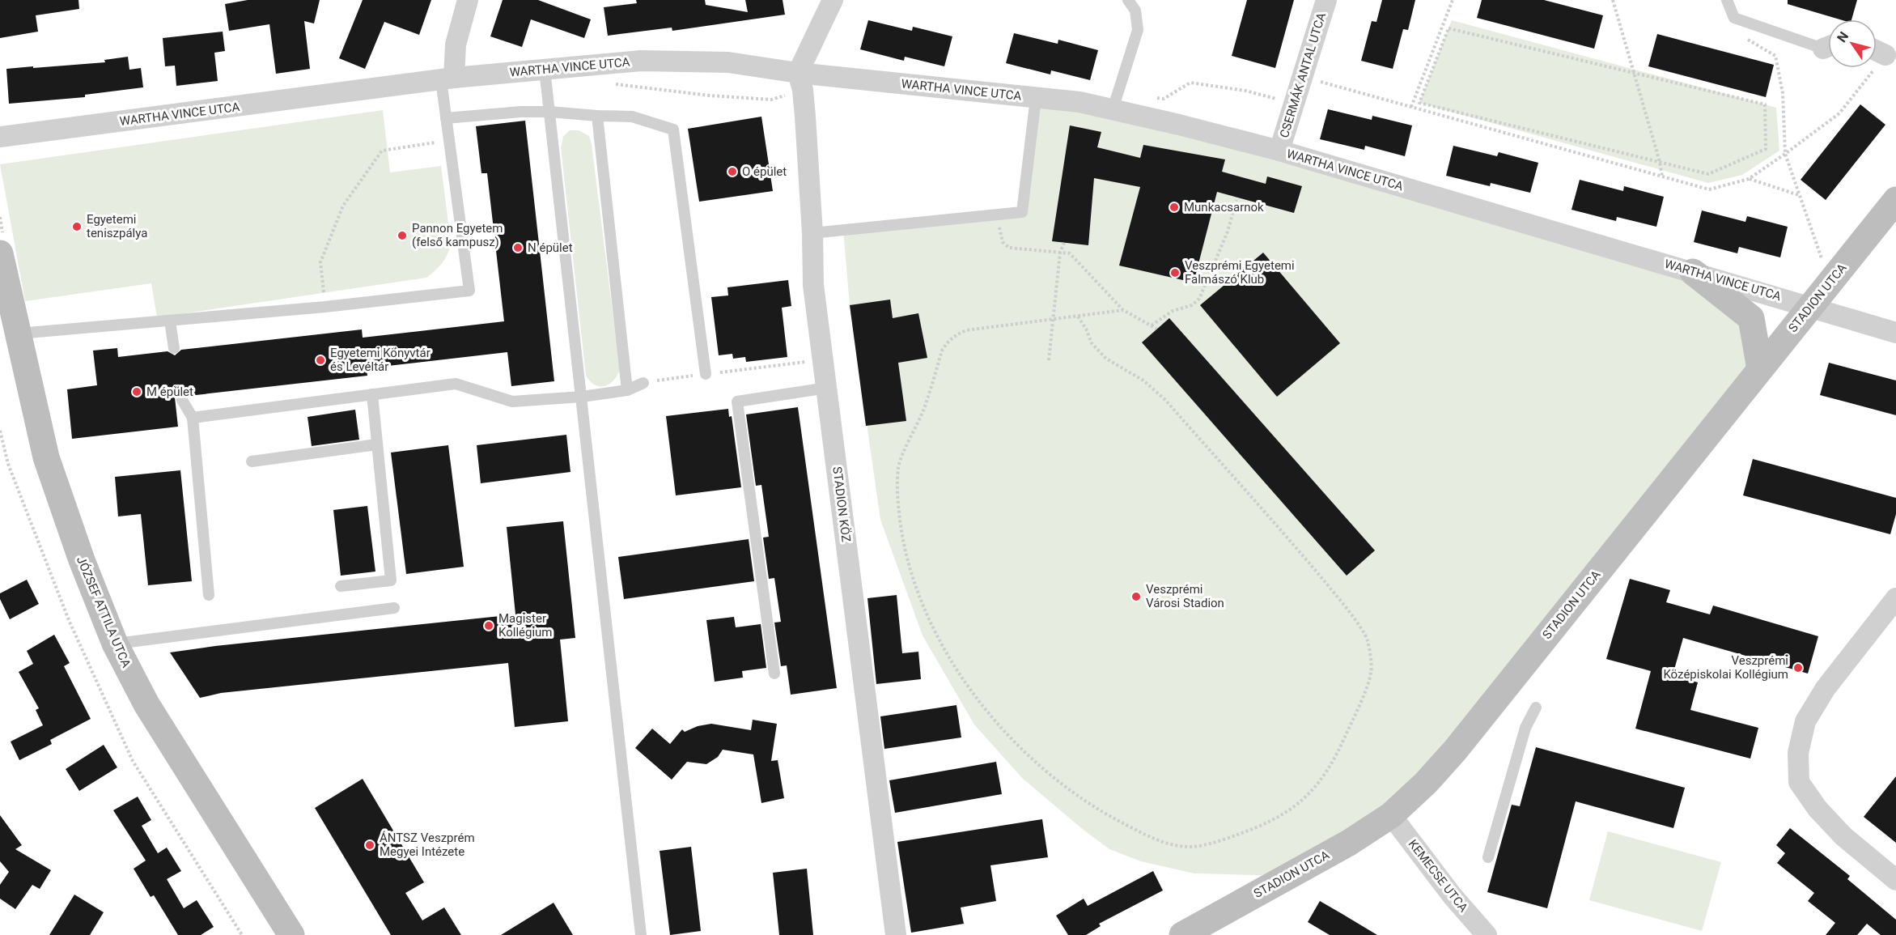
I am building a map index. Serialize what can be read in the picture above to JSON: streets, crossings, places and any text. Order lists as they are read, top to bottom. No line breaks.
{"streets":{"street":["WARTHA VINCE UTCA","CSERMÁK ANTAL UTCA","STADION UTCA","STADION KÖZ","JÓZSEF ATTILA UTCA","KEMECSE UTCA"]},"crossings":[["WARTHA VINCE UTCA","CSERMÁK ANTAL UTCA"],["WARTHA VINCE UTCA","STADION UTCA"],["WARTHA VINCE UTCA","STADION KÖZ"],["STADION UTCA","KEMECSE UTCA"]],"places":["O épület","Munkacsarnok","Egyetemi teniszpálya","Pannon Egyetem (felső kampusz)","N épület","Veszprémi Egyetemi Falmászó Klub","Egyetemi Könyvtár és Levéltár","M épület","Veszprémi Városi Stadion","Magister Kollégium","Veszprémi Középiskolai Kollégium","ÁNTSZ Veszprém Megyei Intézete"],"north":"top left"}
